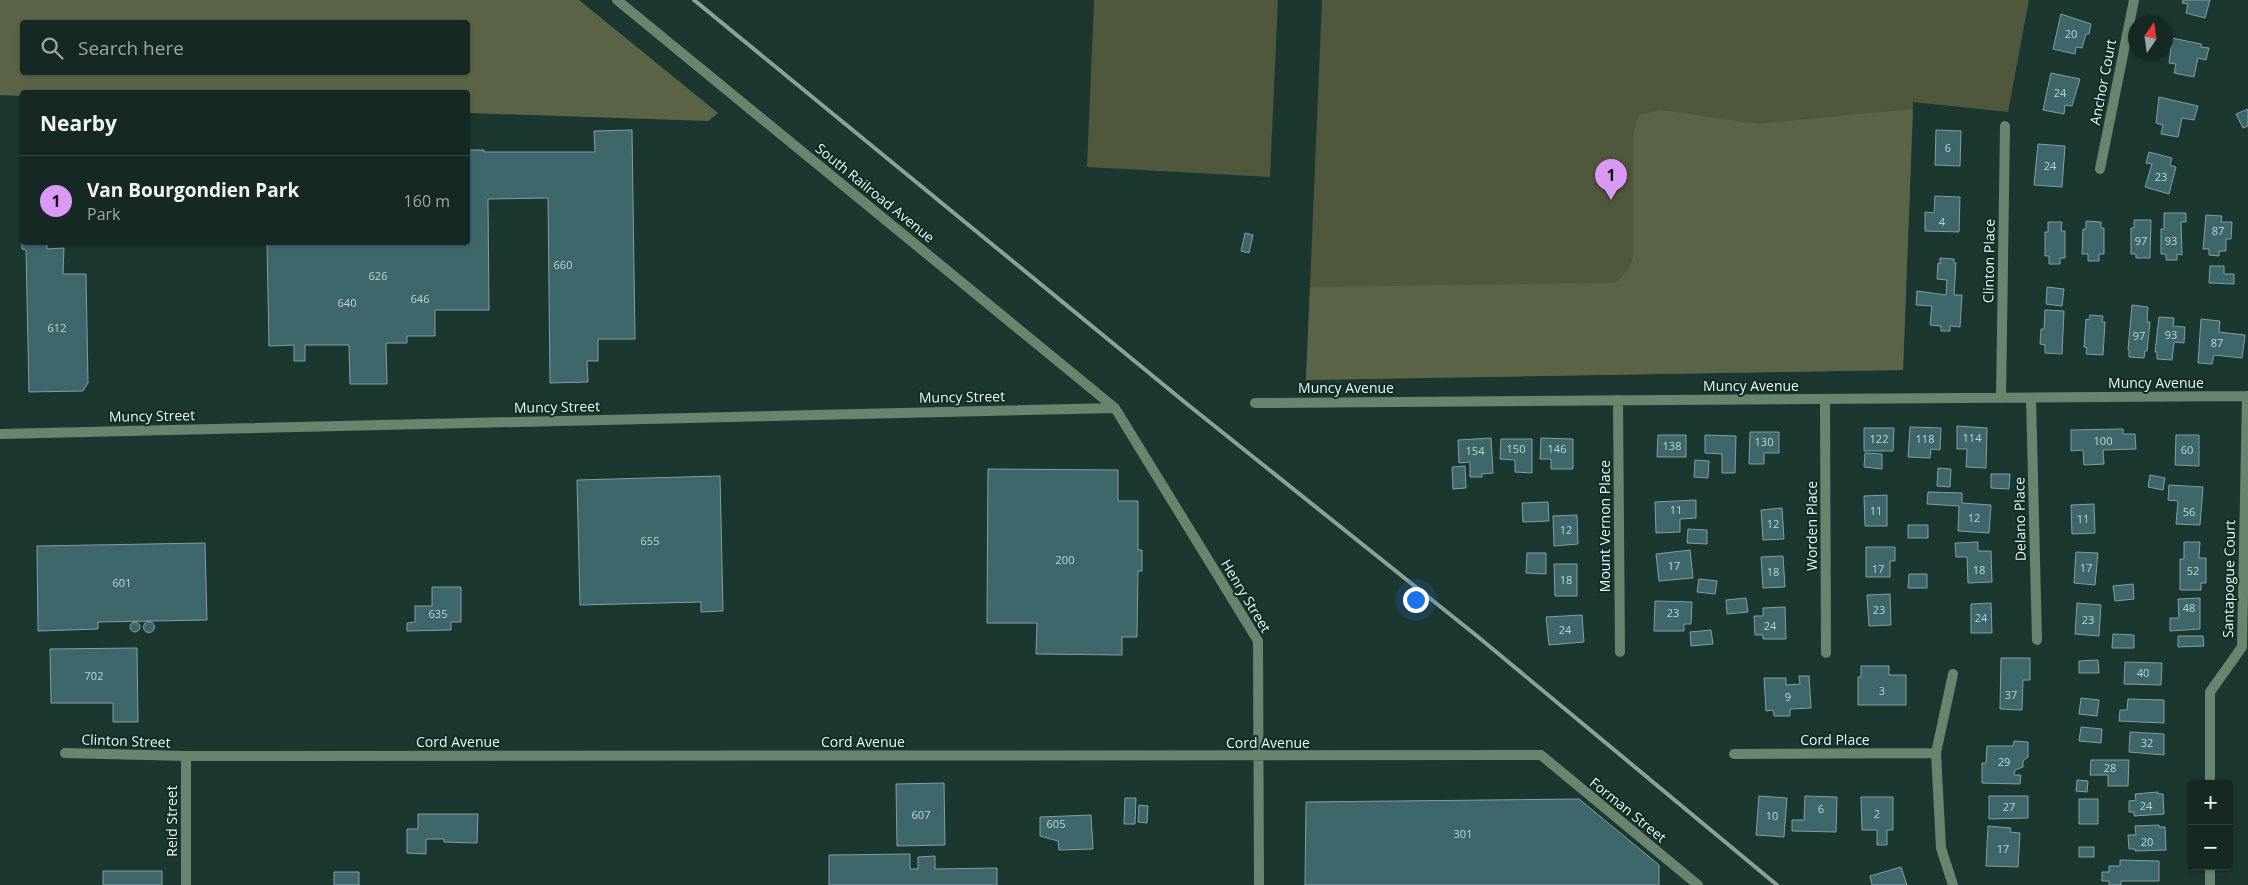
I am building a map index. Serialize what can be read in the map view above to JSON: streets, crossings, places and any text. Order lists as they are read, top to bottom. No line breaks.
{"streets":{"street":["Anchor Court","South Railroad Avenue","Clinton Place","Muncy Avenue","Muncy Street","Delano Place","Mount Vernon Place","Worden Place","Santapogue Court","Henry Street","Cord Place","Clinton Street","Cord Avenue","Forman Street","Reid Street"]},"crossings":[["South Railroad Avenue","Muncy Street"],["South Railroad Avenue","Henry Street"],["Clinton Place","Muncy Avenue"],["Muncy Avenue","Delano Place"],["Muncy Avenue","Mount Vernon Place"],["Muncy Avenue","Worden Place"],["Muncy Avenue","Santapogue Court"],["Muncy Street","Henry Street"],["Henry Street","Cord Avenue"],["Clinton Street","Cord Avenue"],["Clinton Street","Reid Street"],["Cord Avenue","Forman Street"],["Cord Avenue","Reid Street"]],"house_numbers":["20","24","6","24","23","4","87","97","93","660","626","646","640","612","93","97","87","114","122","118","100","130","138","150","146","60","154","11","11","56","12","11","12","12","655","200","17","17","17","18","52","18","18","601","48","23","23","635","24","23","24","24","40","702","3","37","9","32","29","28","24","27","6","2","607","10","605","301","20","17"],"north":"top","page":{"search":"Search here","heading":"Nearby","list":[{"mark":"1","name":"Van Bourgondien Park","note":"Park","value":"160 m"}],"pins":"1","map_buttons":["+","−"]}}
